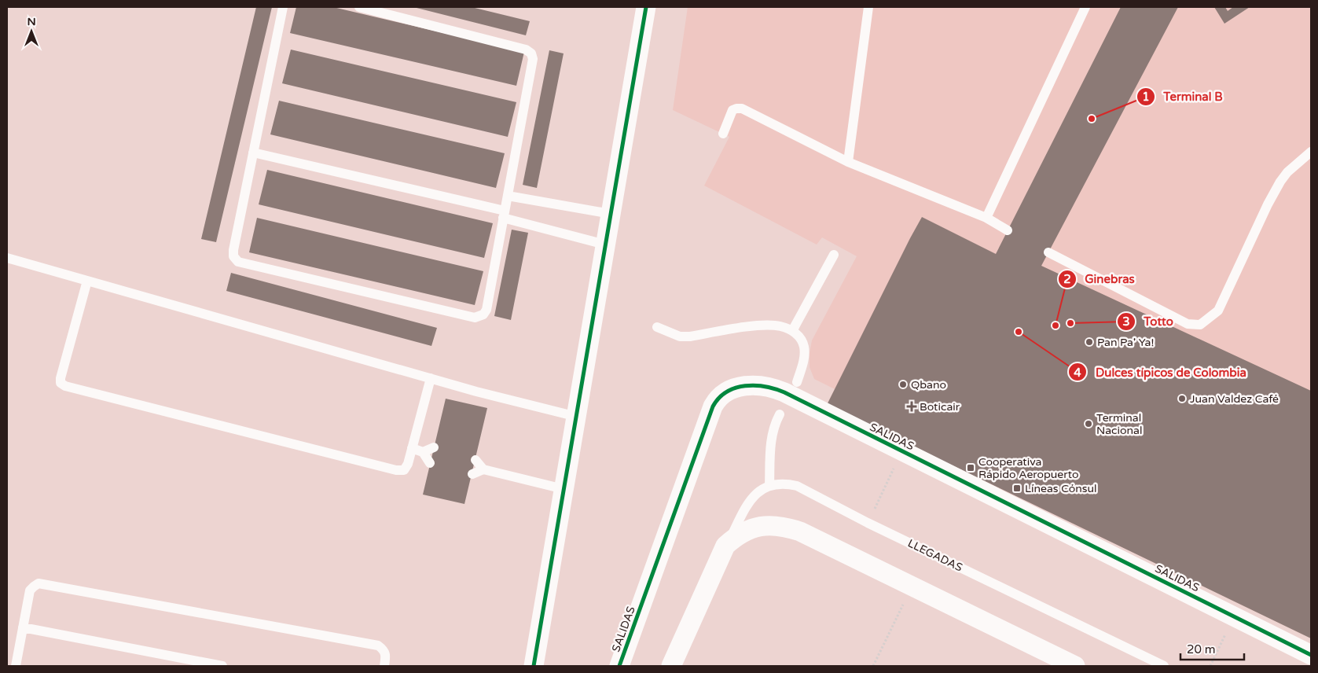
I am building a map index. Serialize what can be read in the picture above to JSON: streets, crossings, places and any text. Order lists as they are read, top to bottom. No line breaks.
{"streets":{"street":["SALIDAS","LLEGADAS"]},"places":{"other":["Terminal B","Totto","Ginebras","Dulces típicos de Colombia","Pan Pa' Ya!","Qbano","Juan Valdez Café","Terminal Nacional"],"health":["Boticair"],"transit":["Cooperativa Rápido Aeropuerto","Líneas Cónsul"]},"scale_bar":"20 m","north":"top"}
